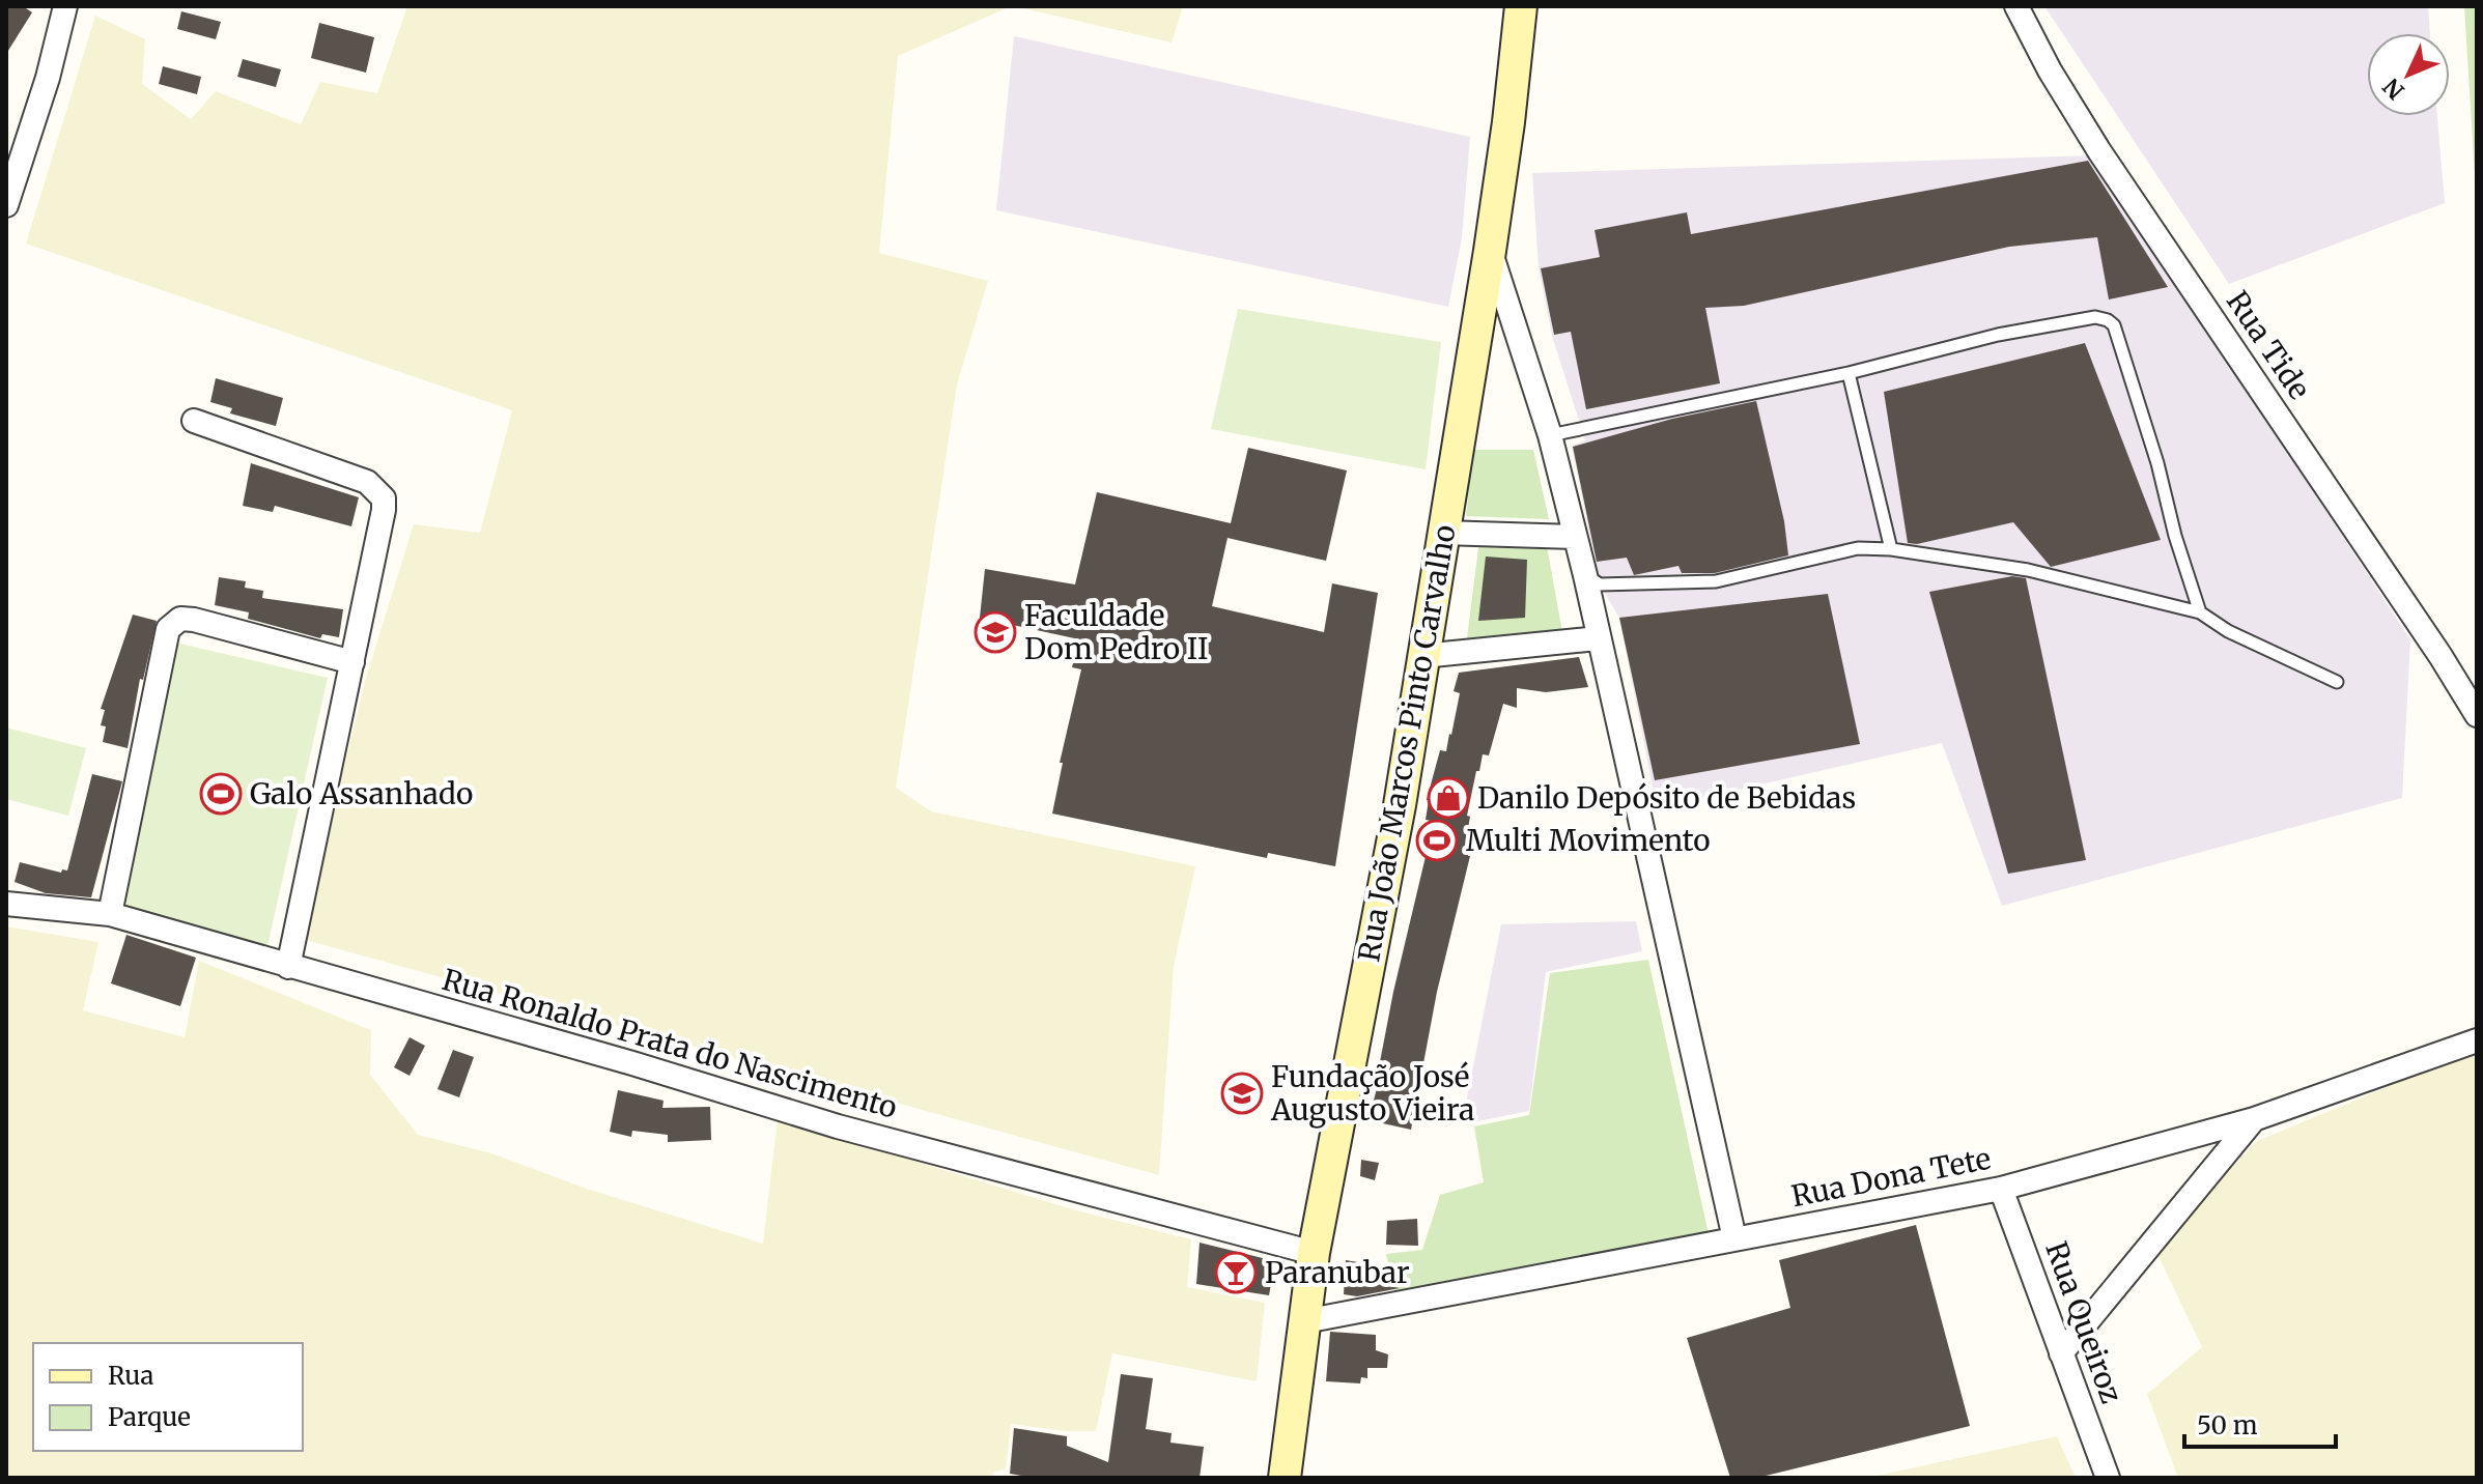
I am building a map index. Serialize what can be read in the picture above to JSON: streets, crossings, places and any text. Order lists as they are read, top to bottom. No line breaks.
{"streets":{"main road":["Rua João Marcos Pinto Carvalho"],"street":["Rua Tide","Rua Ronaldo Prata do Nascimento","Rua Dona Tete","Rua Queiroz"]},"crossings":[["Rua João Marcos Pinto Carvalho","Rua Ronaldo Prata do Nascimento"],["Rua João Marcos Pinto Carvalho","Rua Dona Tete"],["Rua Dona Tete","Rua Queiroz"]],"places":{"school or university":["Faculdade Dom Pedro II","Fundação José Augusto Vieira"],"sports":["Galo Assanhado","Multi Movimento"],"shop":["Danilo Depósito de Bebidas"],"bar":["Paranubar"]},"legend":["Rua","Parque"],"scale_bar":"50 m","north":"bottom left"}
